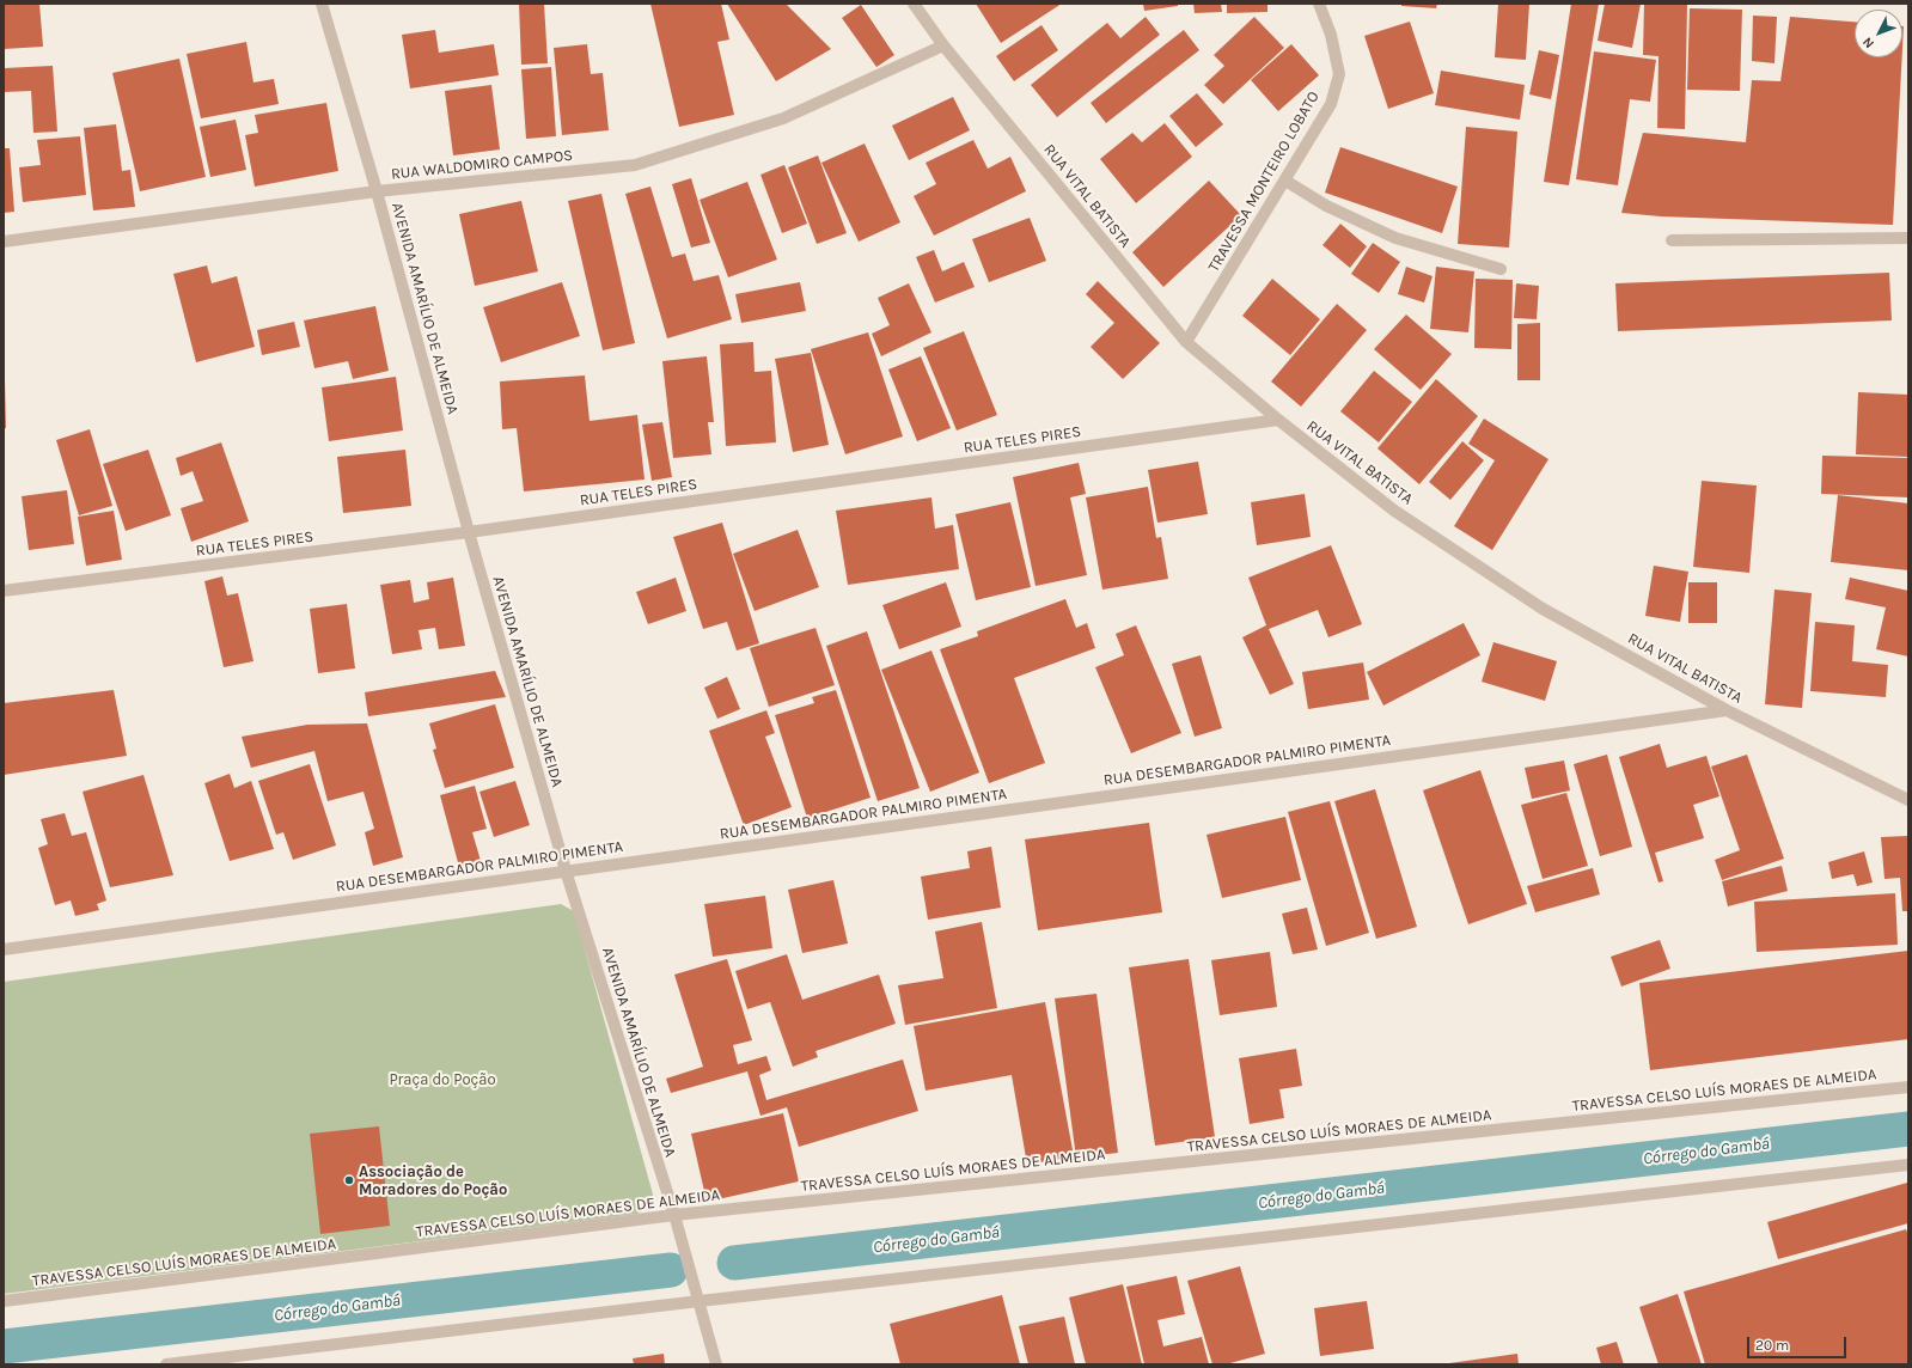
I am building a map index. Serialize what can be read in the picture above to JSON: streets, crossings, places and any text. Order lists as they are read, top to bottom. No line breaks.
{"streets":{"street":["RUA WALDOMIRO CAMPOS","TRAVESSA MONTEIRO LOBATO","RUA VITAL BATISTA","AVENIDA AMARÍLIO DE ALMEIDA","RUA TELES PIRES","RUA DESEMBARGADOR PALMIRO PIMENTA","TRAVESSA CELSO LUÍS MORAES DE ALMEIDA"]},"crossings":[["RUA WALDOMIRO CAMPOS","RUA VITAL BATISTA"],["RUA WALDOMIRO CAMPOS","AVENIDA AMARÍLIO DE ALMEIDA"],["TRAVESSA MONTEIRO LOBATO","RUA VITAL BATISTA"],["RUA VITAL BATISTA","RUA TELES PIRES"],["RUA VITAL BATISTA","RUA DESEMBARGADOR PALMIRO PIMENTA"],["AVENIDA AMARÍLIO DE ALMEIDA","RUA TELES PIRES"],["AVENIDA AMARÍLIO DE ALMEIDA","RUA DESEMBARGADOR PALMIRO PIMENTA"],["AVENIDA AMARÍLIO DE ALMEIDA","TRAVESSA CELSO LUÍS MORAES DE ALMEIDA"]],"water":["Córrego do Gambá"],"parks":["Praça do Poção"],"places":["Associação de Moradores do Poção"],"scale_bar":"20 m","north":"bottom left"}
